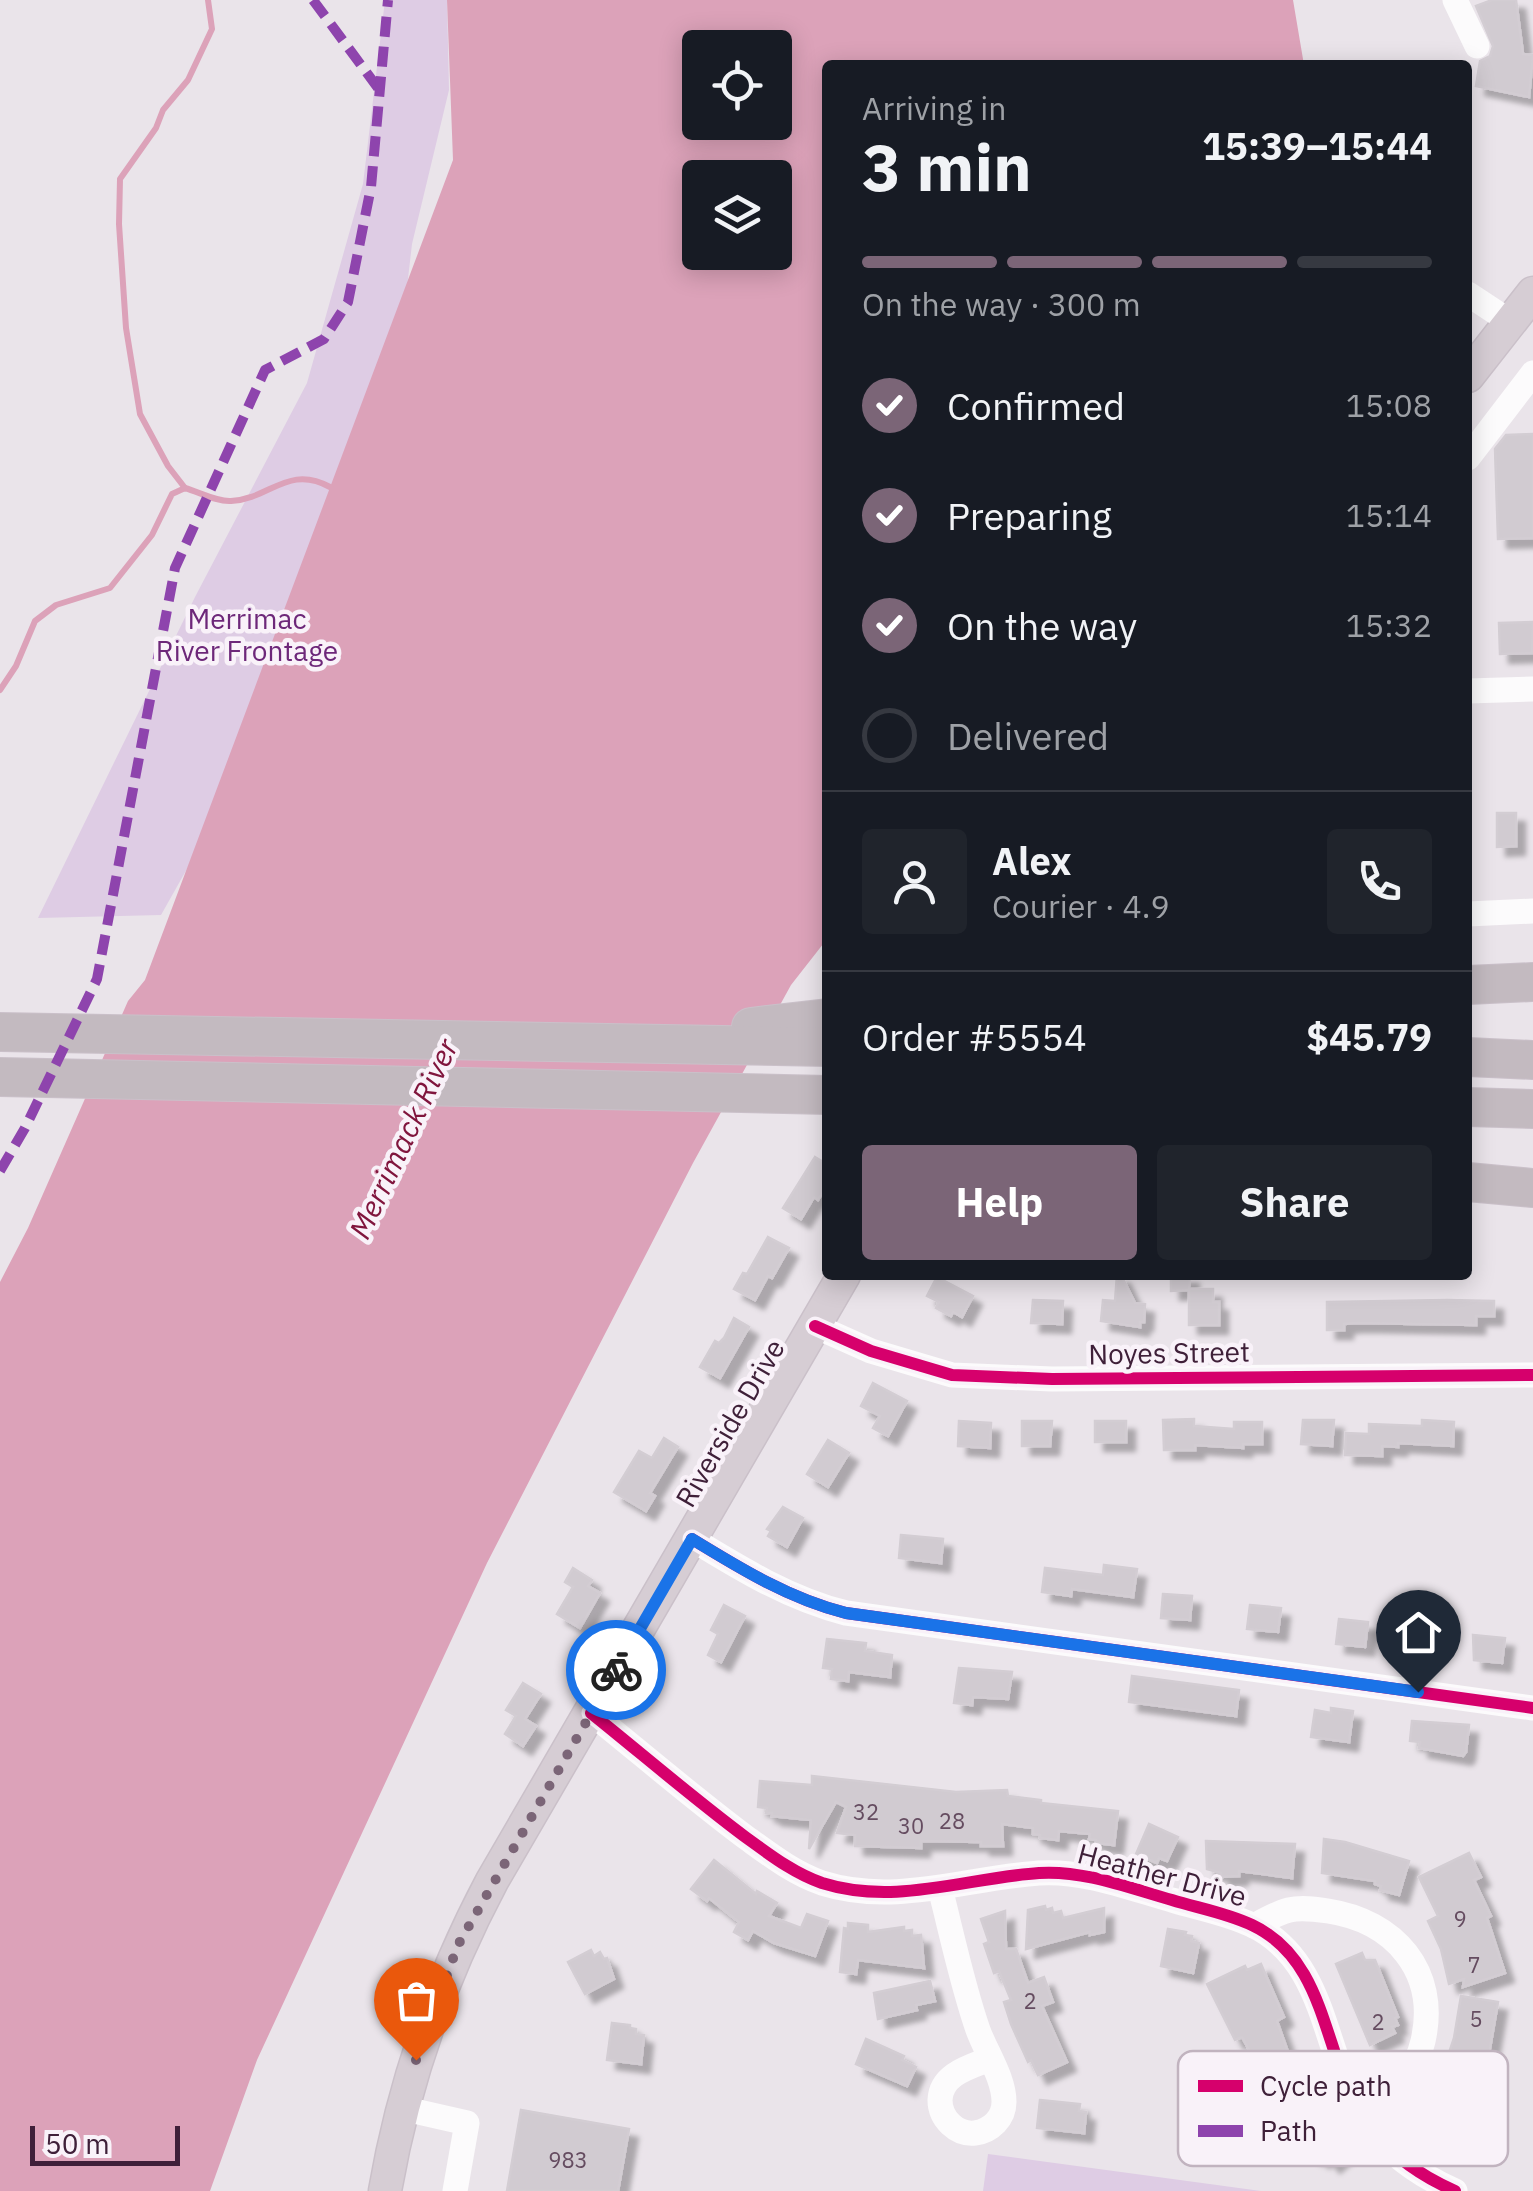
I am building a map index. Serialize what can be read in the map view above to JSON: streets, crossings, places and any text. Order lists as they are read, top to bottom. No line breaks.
{"streets":{"main road":["Riverside Drive"],"street":["Noyes Street","Heather Drive"]},"crossings":[["Noyes Street","Riverside Drive"],["Riverside Drive","Heather Drive"]],"water":["Merrimack River"],"parks":["Merrimac River Frontage"],"house_numbers":["32","28","30","9","7","2","5","2","983"],"legend":["Cycle path","Path"],"scale_bar":"50 m","page":{"heading":["3 min","Arriving in","15:39–15:44"],"panel":["Alex","Courier · 4.9","Order #5554","$45.79"],"bar":"On the way · 300 m","list":[["Confirmed","15:08"],["Preparing","15:14"],["On the way","15:32"],"Delivered"],"buttons":["Help","Share"],"scale":"50 m"}}
